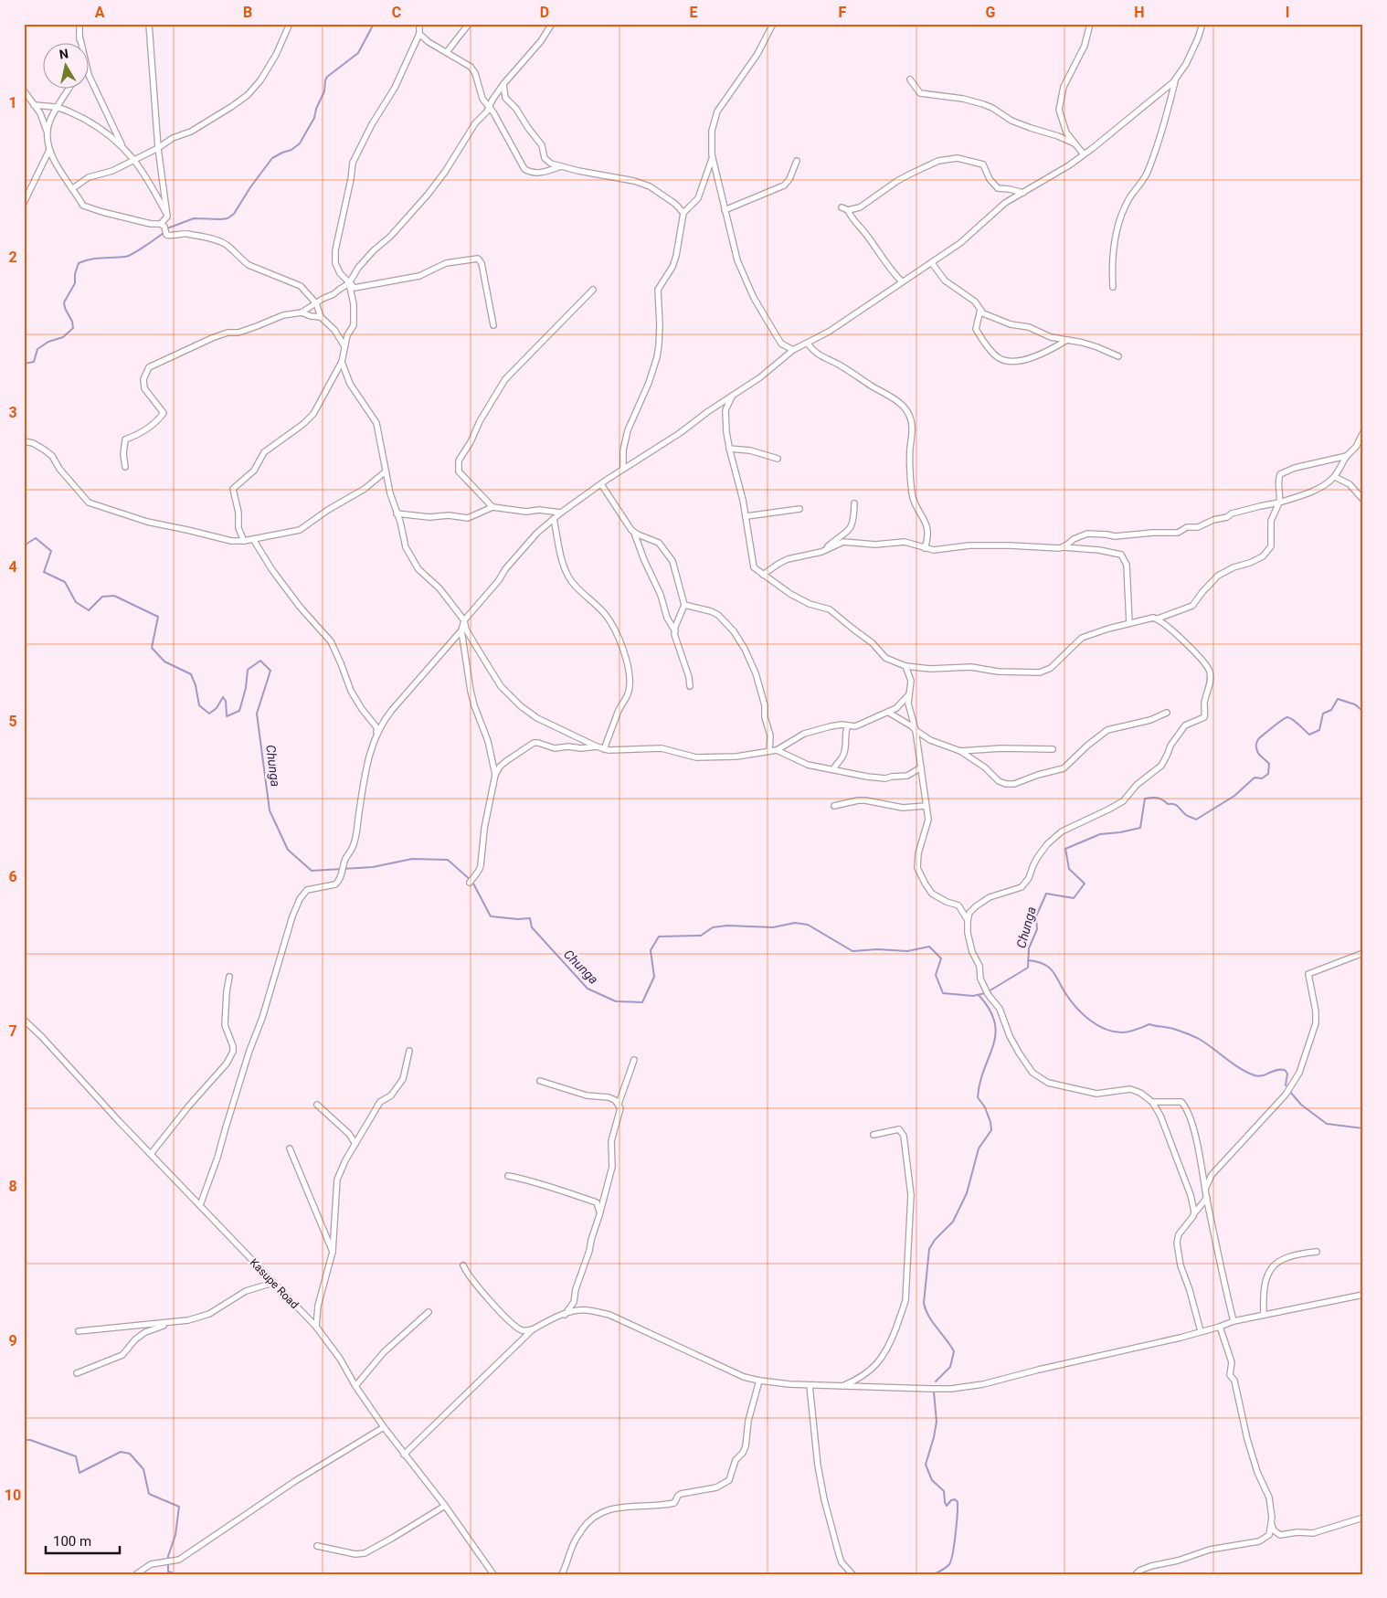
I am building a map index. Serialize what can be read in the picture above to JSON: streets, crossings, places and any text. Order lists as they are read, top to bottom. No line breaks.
{"streets":{"street":["Kasupe Road"]},"water":["Chunga"],"scale_bar":"100 m","north":"top","grid":{"columns":["A","B","C","D","E","F","G","H","I"],"rows":["1","2","3","4","5","6","7","8","9","10"]}}
